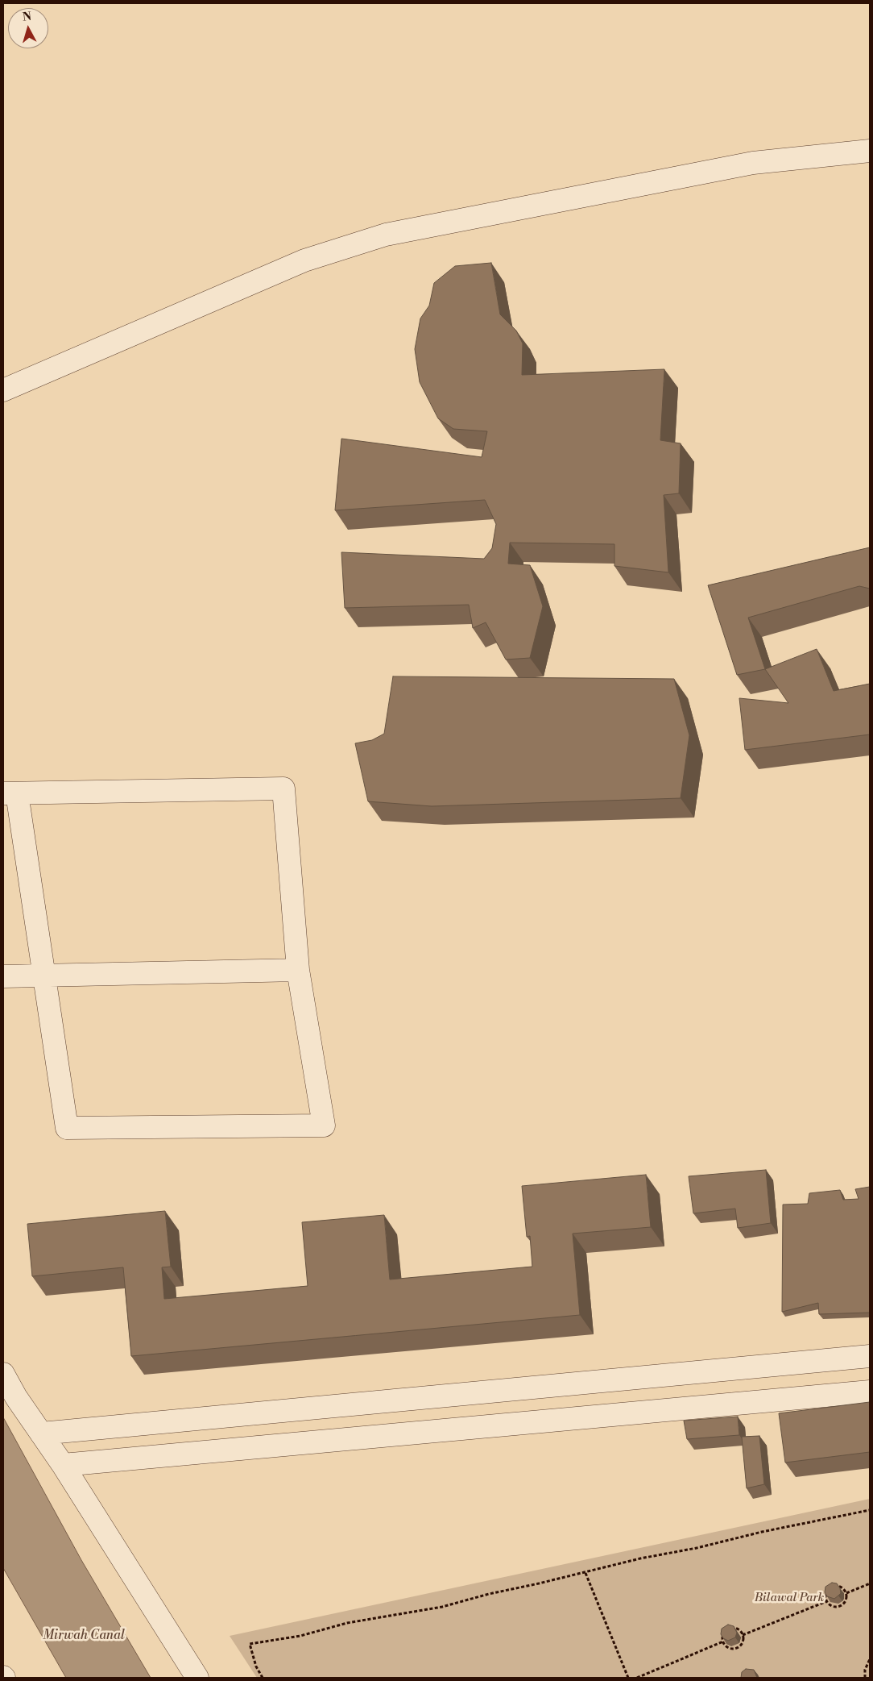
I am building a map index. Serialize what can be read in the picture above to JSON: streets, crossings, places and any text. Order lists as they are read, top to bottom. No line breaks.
{"water":["Mirwah Canal"],"parks":["Bilawal Park"],"north":"top"}
